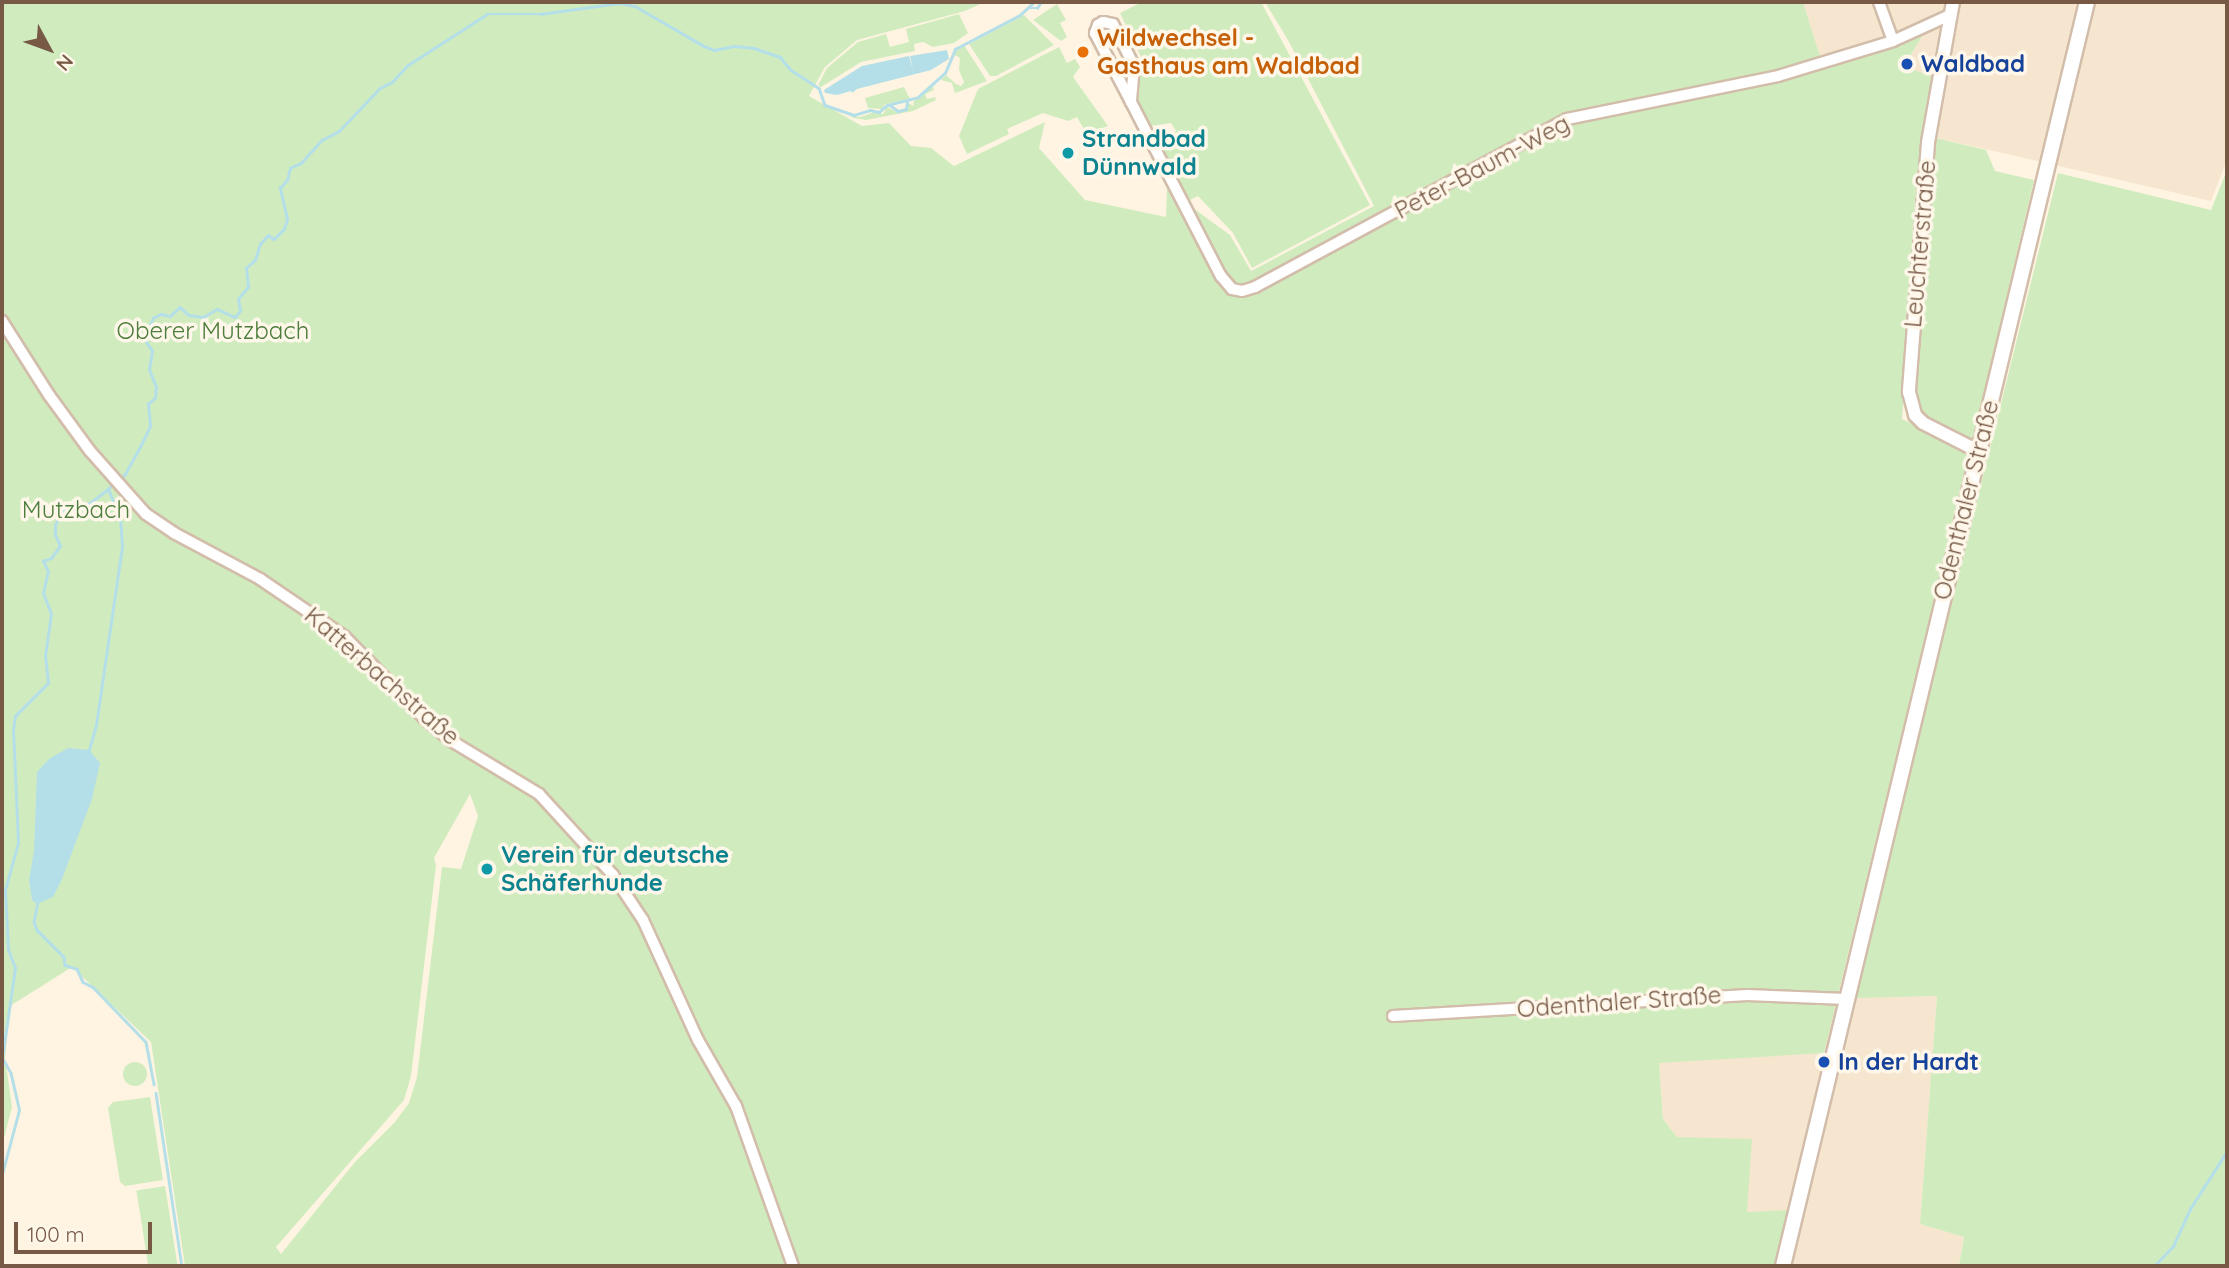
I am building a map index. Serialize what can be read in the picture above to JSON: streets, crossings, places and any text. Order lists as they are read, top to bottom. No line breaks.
{"streets":{"main road":["Odenthaler Straße"],"street":["Peter-Baum-Weg","Leuchterstraße","Katterbachstraße"]},"crossings":[["Peter-Baum-Weg","Leuchterstraße"],["Leuchterstraße","Odenthaler Straße"]],"parks":["Oberer Mutzbach","Mutzbach"],"places":["Wildwechsel - Gasthaus am Waldbad","Waldbad","Strandbad Dünnwald","Verein für deutsche Schäferhunde","In der Hardt"],"scale_bar":"100 m","north":"bottom right"}
